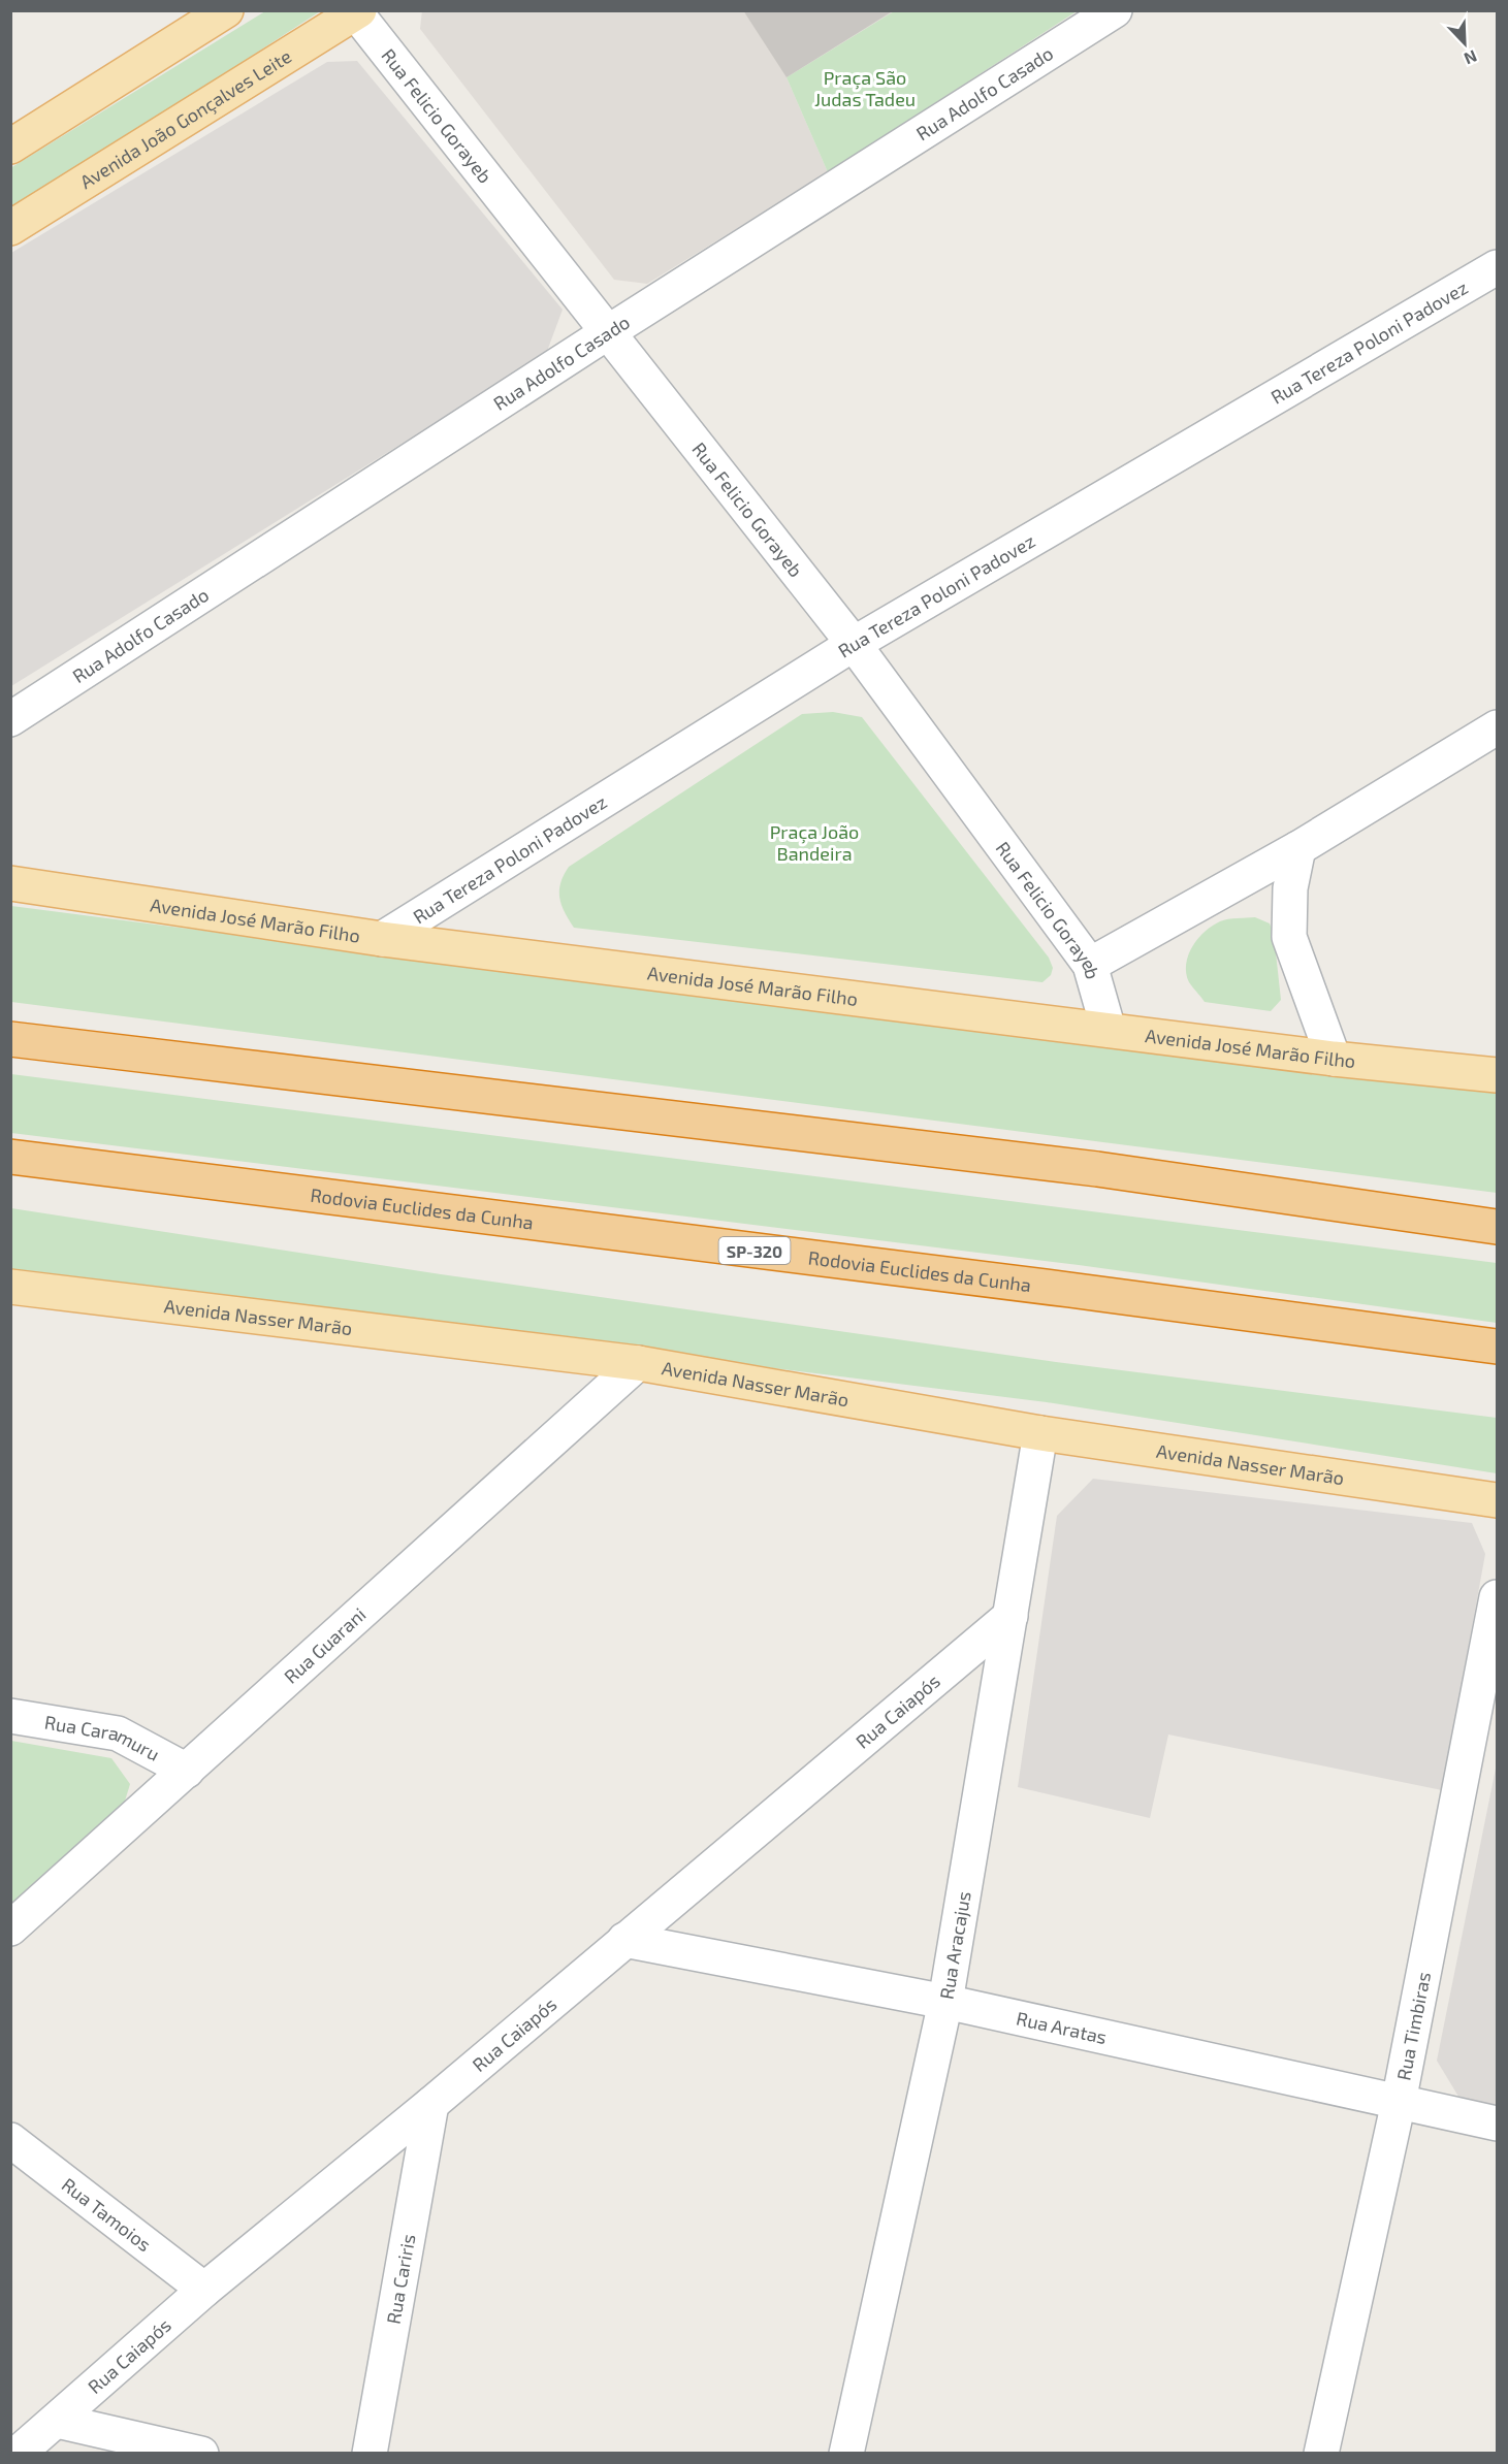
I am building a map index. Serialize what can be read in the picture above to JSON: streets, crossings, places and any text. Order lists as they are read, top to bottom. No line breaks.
{"streets":{"highway":["Rodovia Euclides da Cunha","SP-320"],"main road":["Avenida João Gonçalves Leite","Avenida José Marão Filho","Avenida Nasser Marão"],"street":["Rua Adolfo Casado","Rua Felicio Gorayeb","Rua Tereza Poloni Padovez","Rua Guarani","Rua Caiapós","Rua Caramuru","Rua Aracajus","Rua Aratas","Rua Timbiras","Rua Tamoios","Rua Cariris"]},"crossings":[["Rua Adolfo Casado","Rua Felicio Gorayeb"],["Rua Felicio Gorayeb","Avenida João Gonçalves Leite"],["Rua Felicio Gorayeb","Rua Tereza Poloni Padovez"],["Rua Felicio Gorayeb","Avenida José Marão Filho"],["Rua Tereza Poloni Padovez","Avenida José Marão Filho"],["Avenida Nasser Marão","Rua Guarani"],["Avenida Nasser Marão","Rua Aracajus"],["Rua Guarani","Rua Caramuru"],["Rua Caiapós","Rua Aracajus"],["Rua Caiapós","Rua Aratas"],["Rua Caiapós","Rua Tamoios"],["Rua Caiapós","Rua Cariris"],["Rua Aracajus","Rua Aratas"],["Rua Aratas","Rua Timbiras"]],"parks":["Praça São Judas Tadeu","Praça João Bandeira"],"north":"bottom right"}
